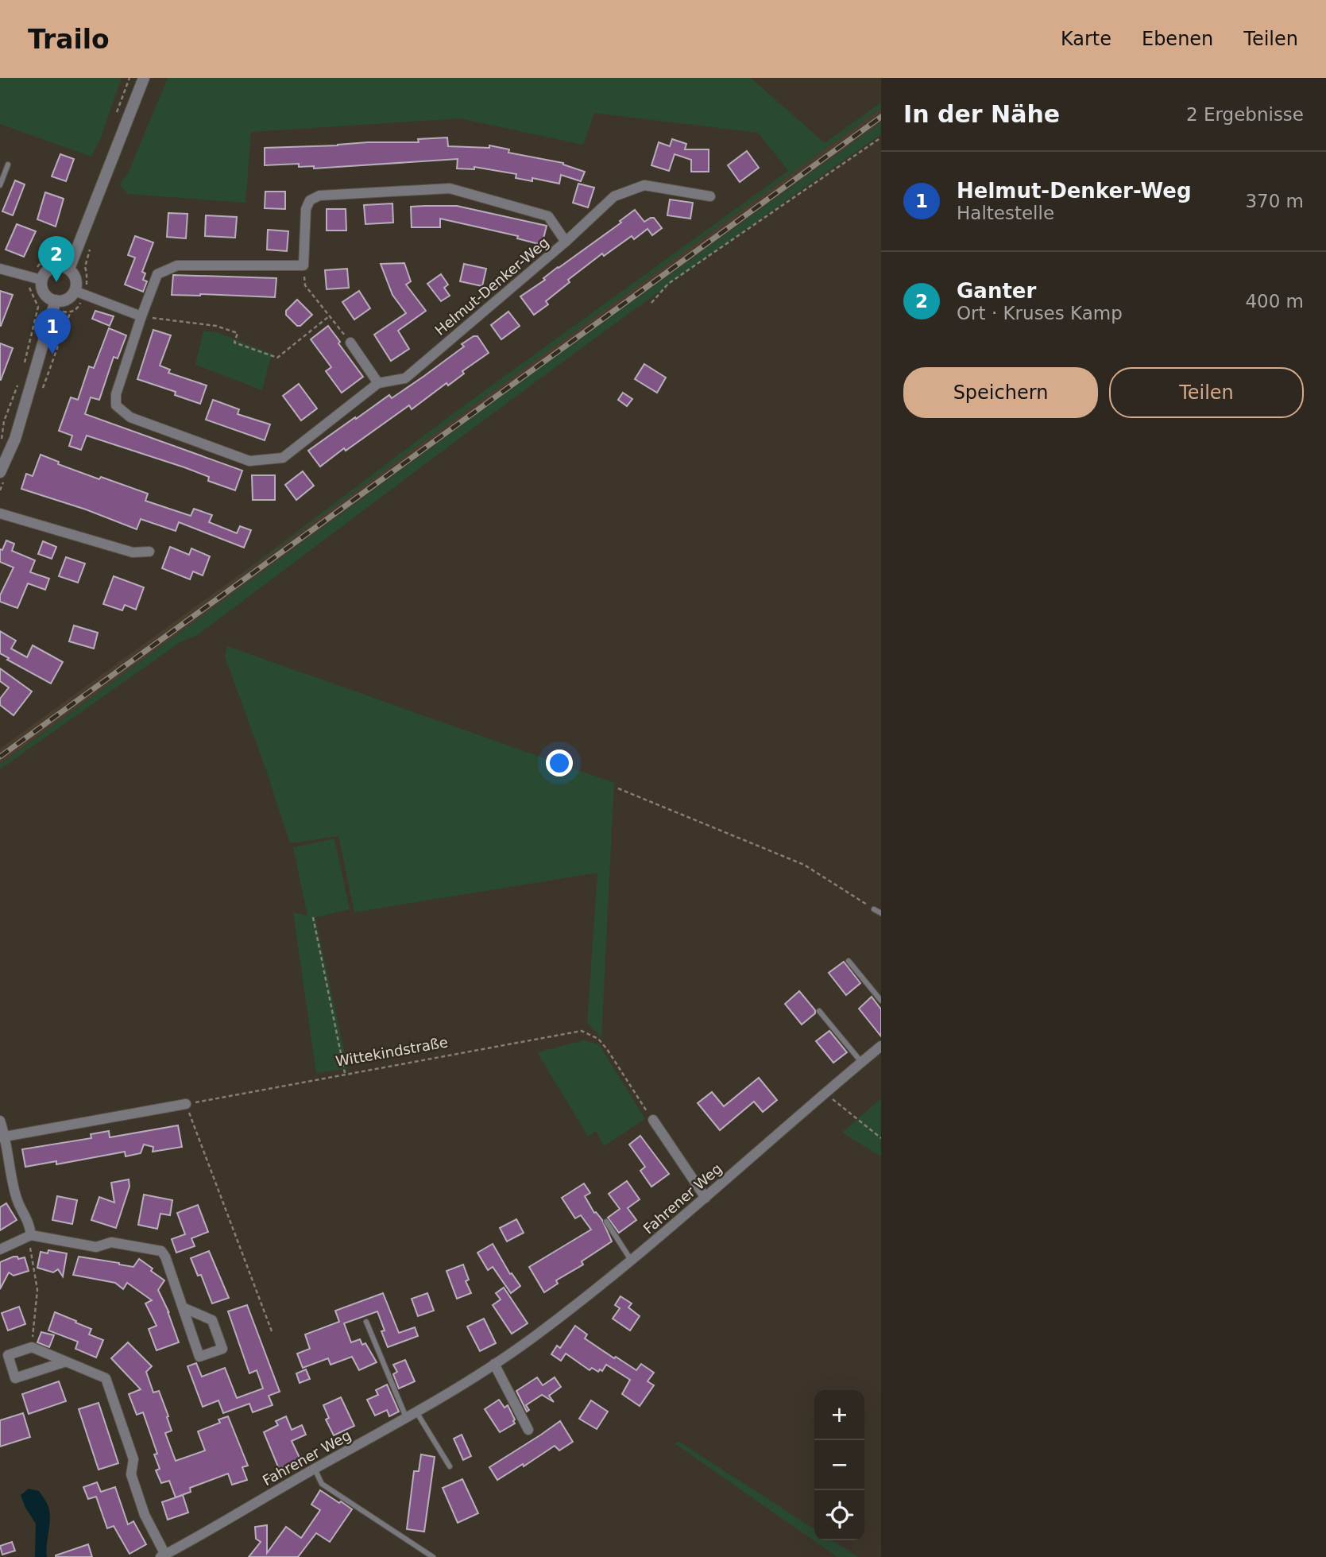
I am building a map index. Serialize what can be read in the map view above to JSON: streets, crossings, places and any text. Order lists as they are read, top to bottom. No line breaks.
{"streets":{"street":["Helmut-Denker-Weg","Fahrener Weg"],"path":["Wittekindstraße"]},"page":{"header":"Trailo","nav":["Karte","Ebenen","Teilen"],"heading":["In der Nähe","2 Ergebnisse"],"list":[{"mark":"1","name":"Helmut-Denker-Weg","note":"Haltestelle","value":"370 m"},{"mark":"2","name":"Ganter","note":"Ort · Kruses Kamp","value":"400 m"}],"pins":["2","1"],"buttons":["Speichern","Teilen"],"map_buttons":["+","−"]}}
